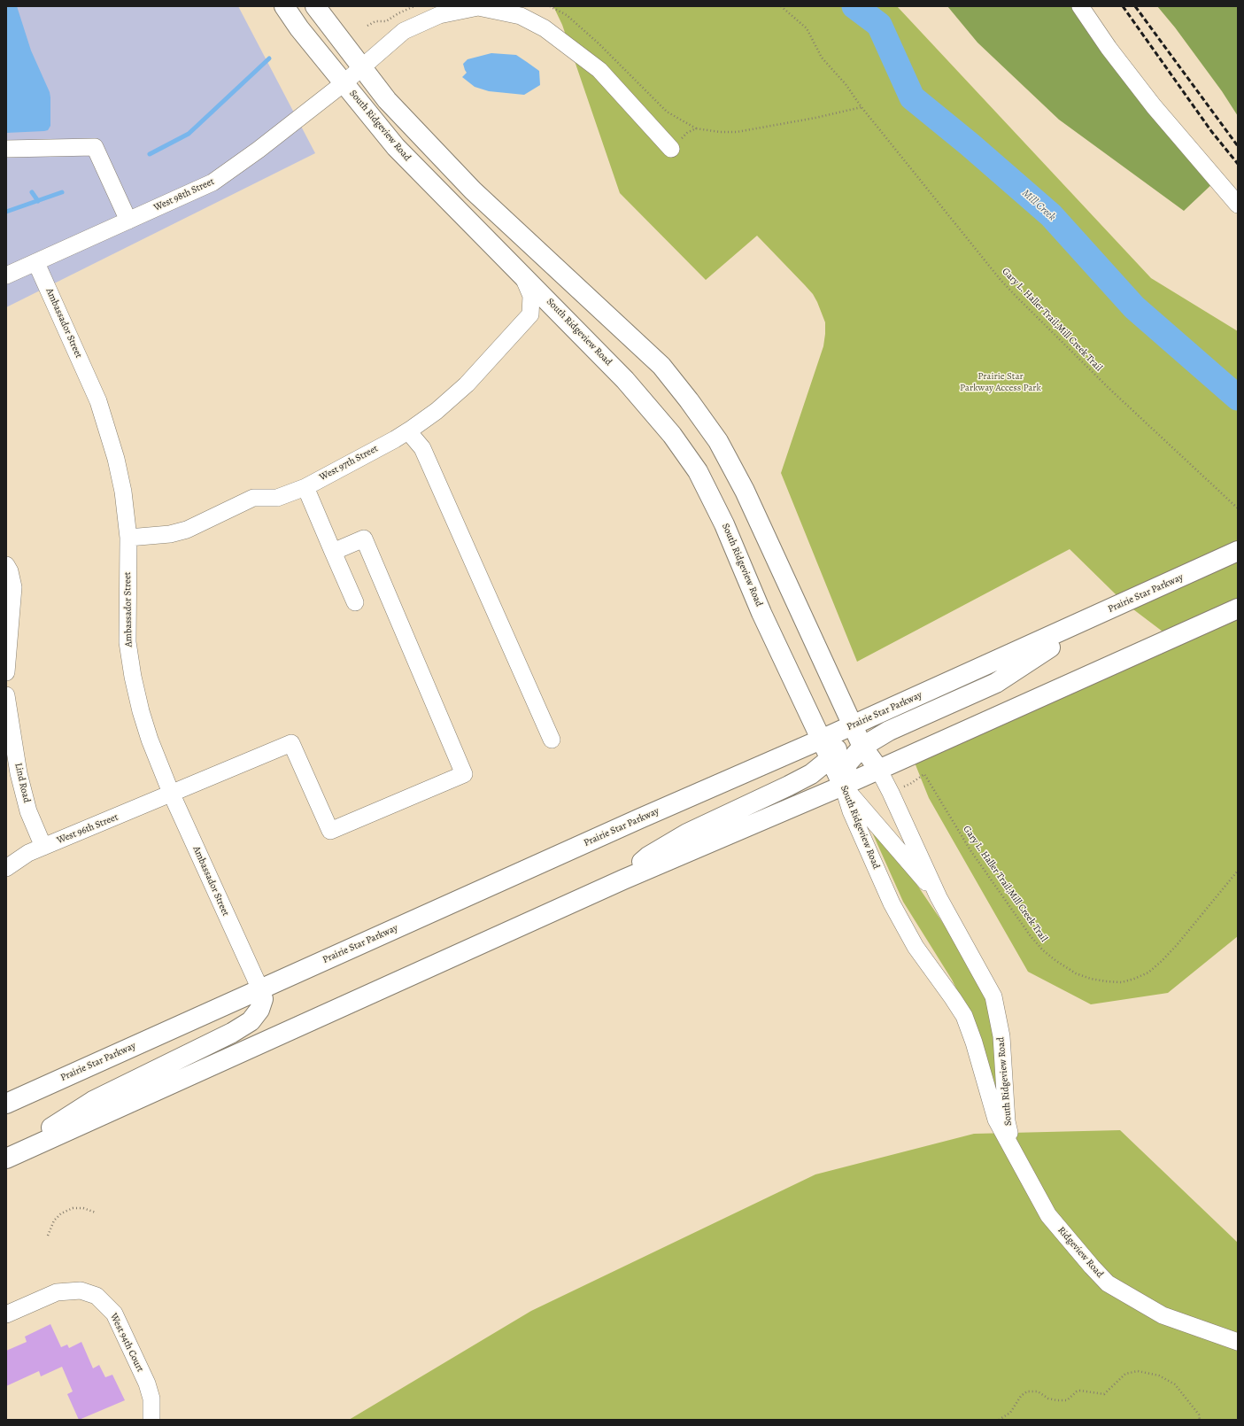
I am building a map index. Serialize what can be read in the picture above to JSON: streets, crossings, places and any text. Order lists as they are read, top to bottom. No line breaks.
{"streets":{"main road":["South Ridgeview Road","Prairie Star Parkway"],"street":["West 98th Street","Ambassador Street","West 97th Street","Lind Road","West 96th Street","Ridgeview Road","West 94th Court"],"path":["Gary L. Haller Trail;Mill Creek Trail"]},"crossings":[["South Ridgeview Road","West 98th Street"],["South Ridgeview Road","Prairie Star Parkway"],["South Ridgeview Road","Ridgeview Road"],["West 98th Street","Ambassador Street"],["Ambassador Street","West 97th Street"],["Ambassador Street","Prairie Star Parkway"],["Ambassador Street","West 96th Street"],["Lind Road","West 96th Street"]],"water":["Mill Creek"],"parks":["Prairie Star Parkway Access Park"]}
